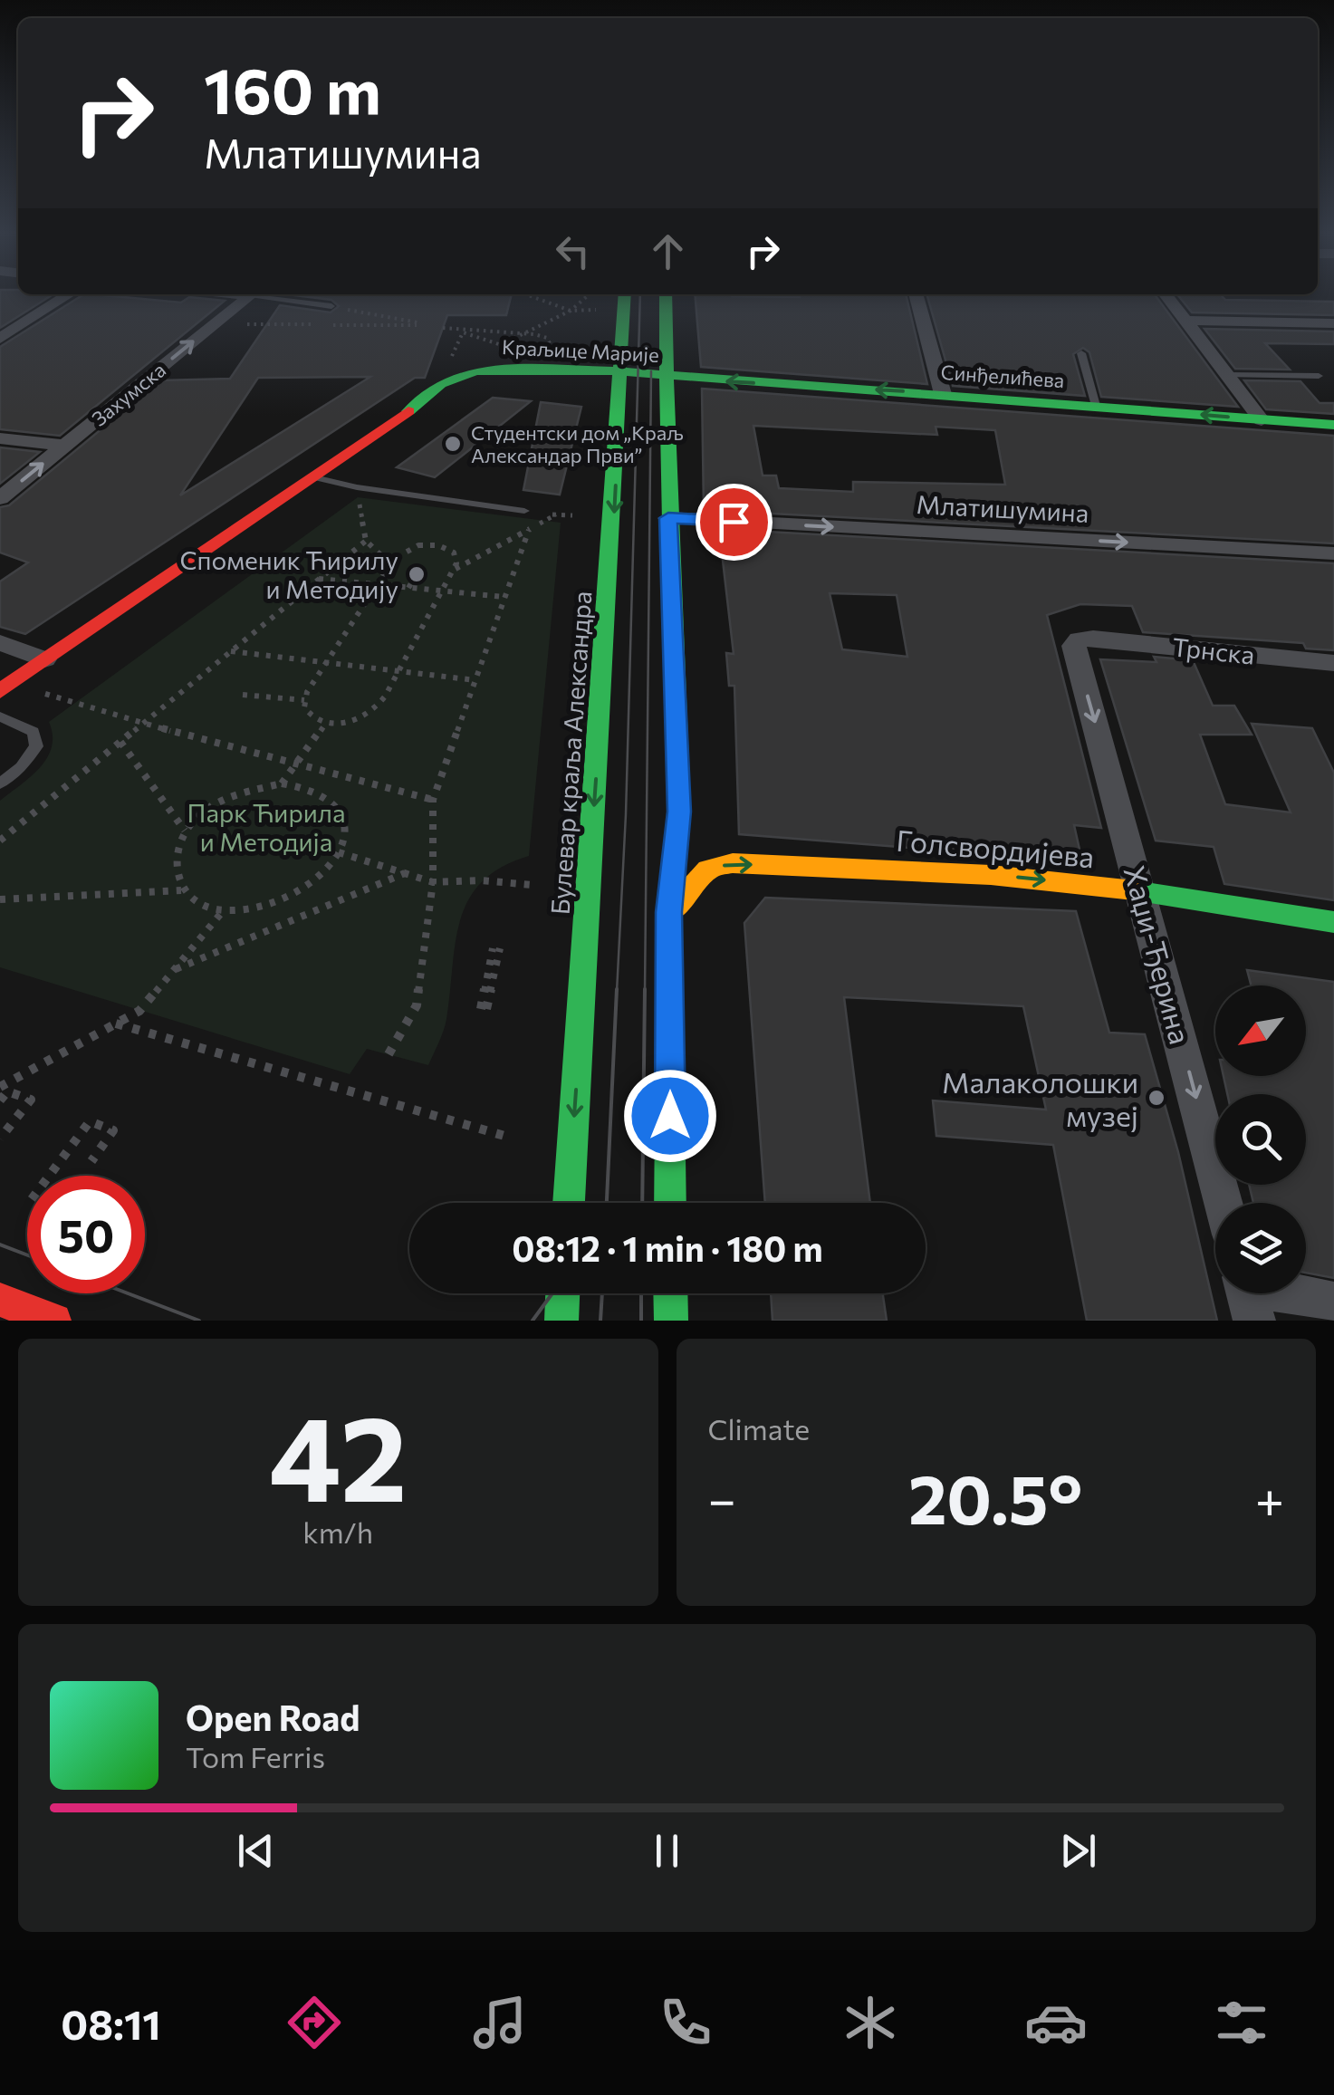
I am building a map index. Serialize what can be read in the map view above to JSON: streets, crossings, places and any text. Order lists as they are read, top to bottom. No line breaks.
{"streets":{"main road":["Краљице Марије","Синђелићева","Булевар краља Александра","Голсвордијева"],"street":["Захумска","Млатишумина","Трнска","Хаџи-Ђерина"]},"crossings":[["Краљице Марије","Синђелићева"],["Краљице Марије","Булевар краља Александра"],["Трнска","Хаџи-Ђерина"],["Голсвордијева","Хаџи-Ђерина"]],"one_way":["Синђелићева","Захумска","Млатишумина","Голсвордијева","Хаџи-Ђерина"],"parks":["Парк Ћирила и Методија"],"places":["Студентски дом „Краљ Александар Први”","Споменик Ћирилу и Методију","Малаколошки музеј"],"north":"bottom left","page":{"turn":["160 m","Млатишумина"],"limit":"50","trip":"08:12 · 1 min · 180 m","tile":[["42","km/h"],"Climate"],"heat":["−","20.5°","+"],"song":["Open Road","Tom Ferris"],"tabs":"08:11"}}
